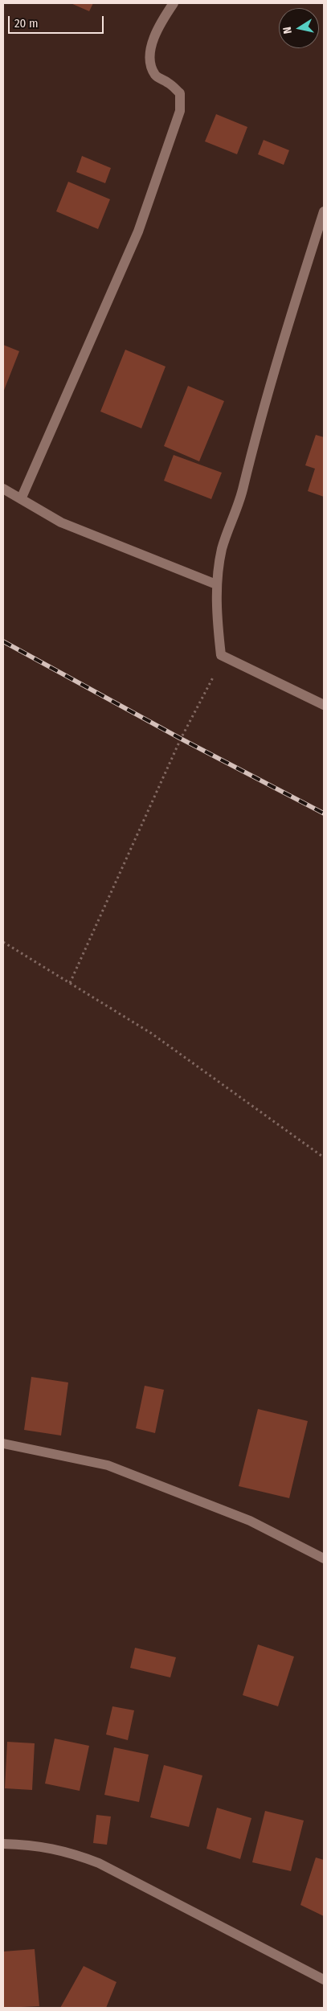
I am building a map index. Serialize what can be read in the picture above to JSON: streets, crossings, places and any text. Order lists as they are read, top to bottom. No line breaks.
{"scale_bar":"20 m","north":"left"}
